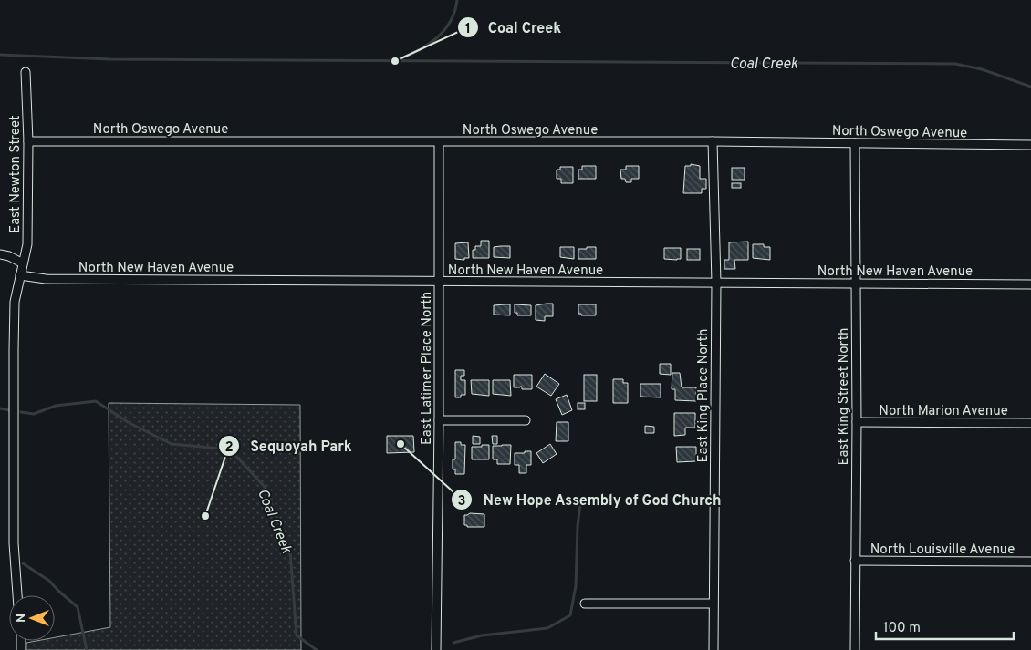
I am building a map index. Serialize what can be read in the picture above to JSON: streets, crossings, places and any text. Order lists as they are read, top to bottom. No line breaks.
{"streets":{"street":["North Oswego Avenue","East Newton Street","North New Haven Avenue","East Latimer Place North","East King Place North","East King Street North","North Marion Avenue","North Louisville Avenue"]},"crossings":[["North Oswego Avenue","East Newton Street"],["North Oswego Avenue","East Latimer Place North"],["North Oswego Avenue","East King Place North"],["North Oswego Avenue","East King Street North"],["East Newton Street","North New Haven Avenue"],["North New Haven Avenue","East Latimer Place North"],["North New Haven Avenue","East King Place North"],["North New Haven Avenue","East King Street North"],["East King Street North","North Marion Avenue"],["East King Street North","North Louisville Avenue"]],"water":["Coal Creek"],"places":["Coal Creek","New Hope Assembly of God Church","Sequoyah Park"],"scale_bar":"100 m","north":"left"}
